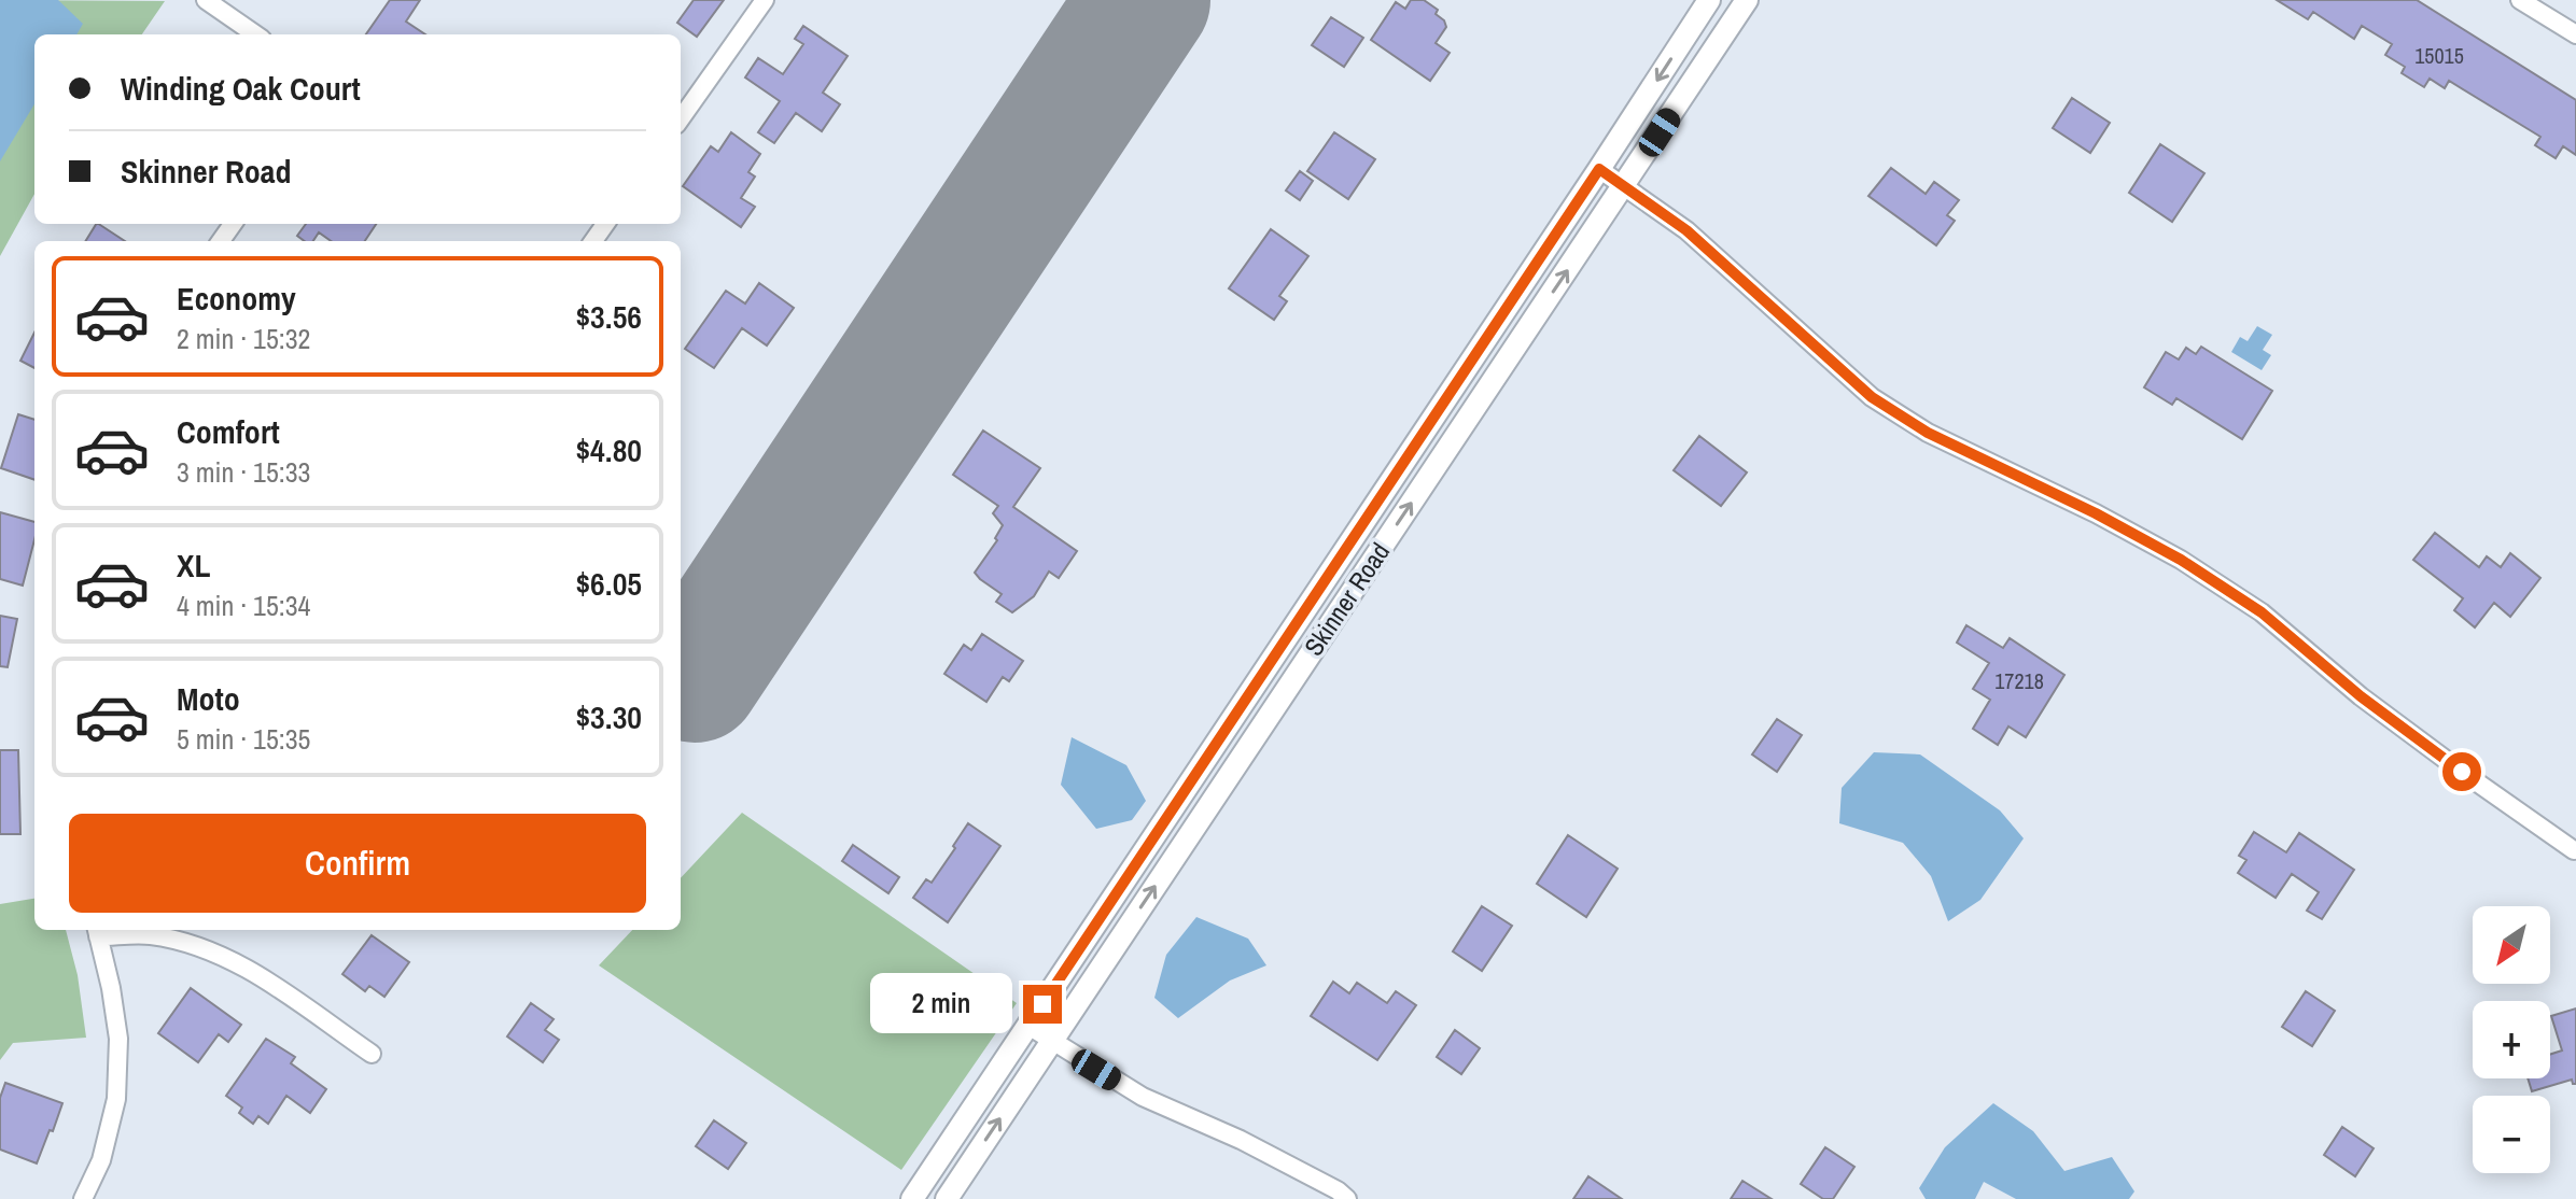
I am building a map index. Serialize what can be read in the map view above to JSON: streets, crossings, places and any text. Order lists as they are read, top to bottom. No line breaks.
{"streets":{"street":["Skinner Road"]},"house_numbers":["15015","17218"],"north":"bottom left","page":{"banner":["Winding Oak Court","Skinner Road"],"list":[{"name":"Economy","note":"2 min · 15:32","value":"$3.56"},{"name":"Comfort","note":"3 min · 15:33","value":"$4.80"},{"name":"XL","note":"4 min · 15:34","value":"$6.05"},{"name":"Moto","note":"5 min · 15:35","value":"$3.30"}],"buttons":"Confirm","map_buttons":["+","−"],"bubble":"2 min"}}
